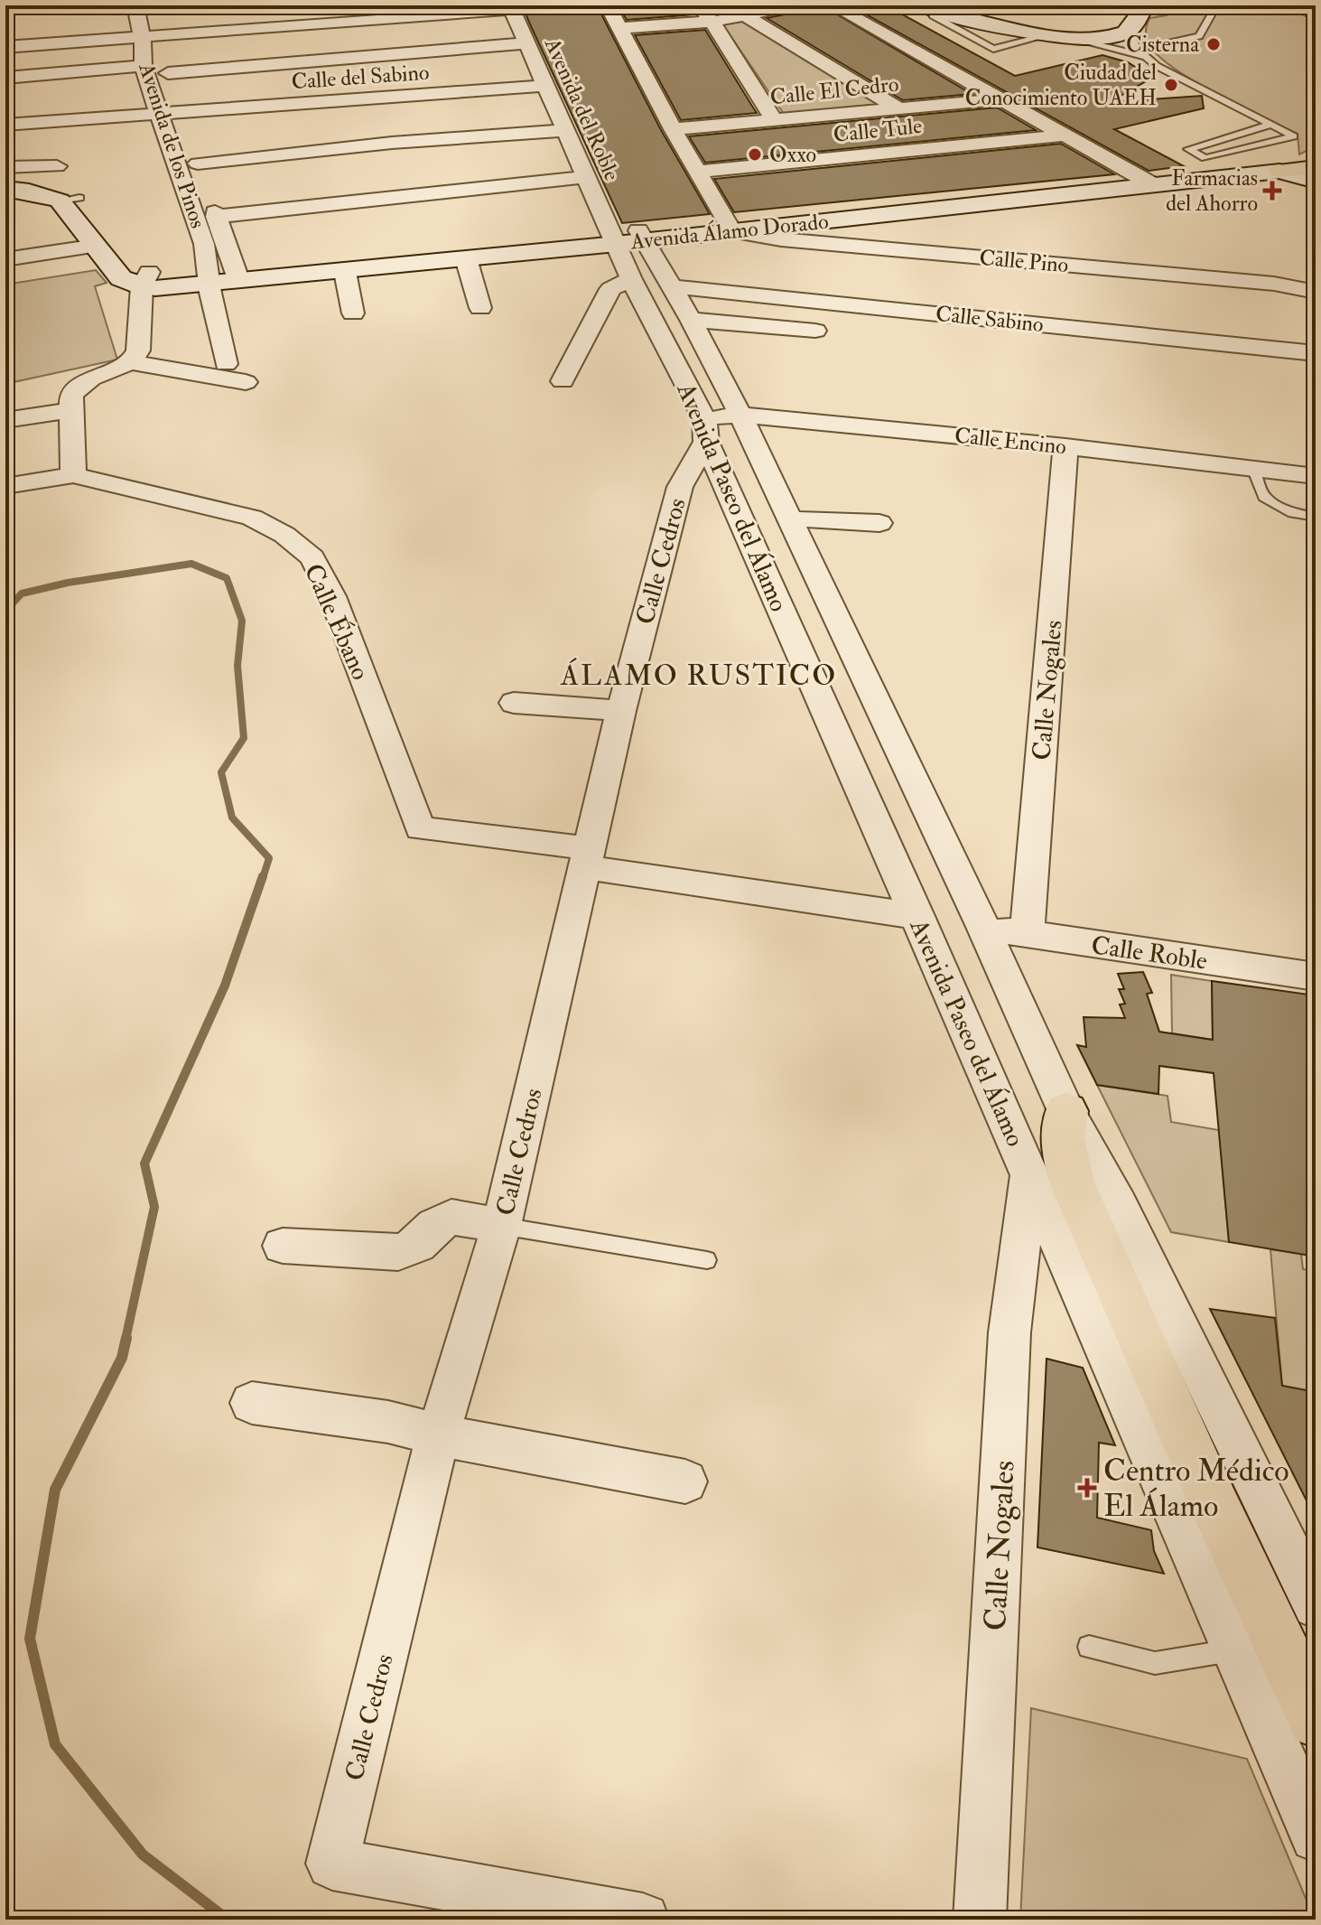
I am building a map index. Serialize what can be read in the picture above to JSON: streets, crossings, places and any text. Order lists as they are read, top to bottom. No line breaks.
{"streets":{"street":["Calle del Sabino","Calle El Cedro","Avenida del Roble","Calle Tule","Avenida de los Pinos","Avenida Álamo Dorado","Calle Pino","Calle Sabino","Calle Encino","Avenida Paseo del Álamo","Calle Cedros","Calle Ébano","Calle Nogales","Calle Roble"]},"crossings":[["Calle del Sabino","Avenida del Roble"],["Calle del Sabino","Avenida de los Pinos"],["Avenida del Roble","Avenida Álamo Dorado"],["Avenida del Roble","Avenida Paseo del Álamo"],["Avenida de los Pinos","Avenida Álamo Dorado"],["Avenida Álamo Dorado","Calle Pino"],["Avenida Álamo Dorado","Avenida Paseo del Álamo"],["Calle Sabino","Avenida Paseo del Álamo"],["Calle Encino","Avenida Paseo del Álamo"],["Calle Encino","Calle Cedros"],["Calle Encino","Calle Nogales"],["Avenida Paseo del Álamo","Calle Cedros"],["Avenida Paseo del Álamo","Calle Nogales"],["Avenida Paseo del Álamo","Calle Roble"],["Calle Cedros","Calle Ébano"],["Calle Nogales","Calle Roble"]],"districts":["ÁLAMO RUSTICO"],"places":{"other":["Cisterna","Ciudad del Conocimiento UAEH","Oxxo"],"health":["Farmacias del Ahorro","Centro Médico El Álamo"]}}
